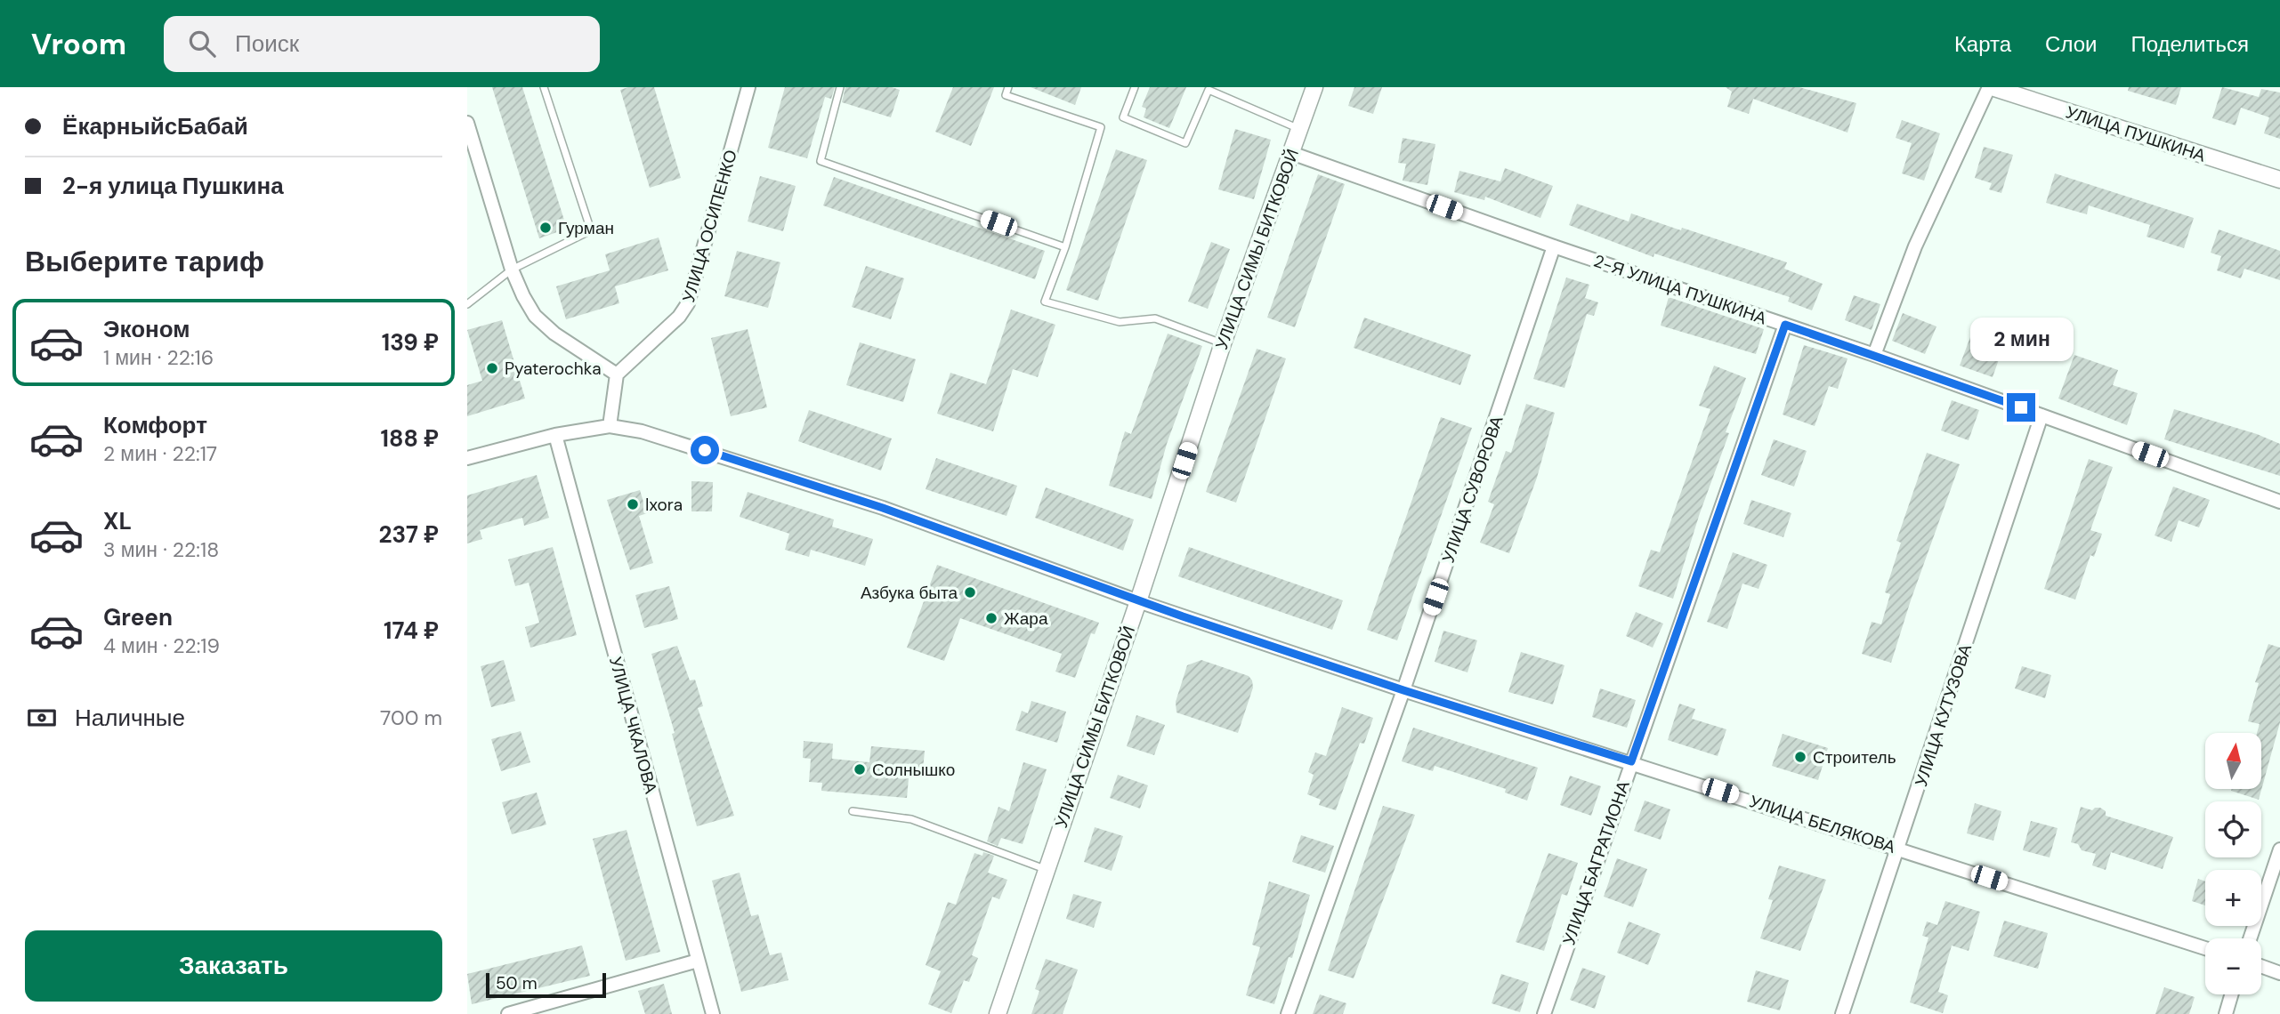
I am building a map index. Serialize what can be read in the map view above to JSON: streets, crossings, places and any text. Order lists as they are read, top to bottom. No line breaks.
{"streets":{"street":["УЛИЦА ПУШКИНА","УЛИЦА ОСИПЕНКО","УЛИЦА СИМЫ БИТКОВОЙ","2-Я УЛИЦА ПУШКИНА","УЛИЦА СУВОРОВА","УЛИЦА КУТУЗОВА","УЛИЦА ЧКАЛОВА","УЛИЦА БЕЛЯКОВА","УЛИЦА БАГРАТИОНА"]},"crossings":[["УЛИЦА СИМЫ БИТКОВОЙ","2-Я УЛИЦА ПУШКИНА"],["УЛИЦА СИМЫ БИТКОВОЙ","УЛИЦА БЕЛЯКОВА"],["2-Я УЛИЦА ПУШКИНА","УЛИЦА СУВОРОВА"],["2-Я УЛИЦА ПУШКИНА","УЛИЦА КУТУЗОВА"],["2-Я УЛИЦА ПУШКИНА","УЛИЦА БАГРАТИОНА"],["УЛИЦА СУВОРОВА","УЛИЦА БЕЛЯКОВА"],["УЛИЦА КУТУЗОВА","УЛИЦА БЕЛЯКОВА"],["УЛИЦА ЧКАЛОВА","УЛИЦА БЕЛЯКОВА"],["УЛИЦА БЕЛЯКОВА","УЛИЦА БАГРАТИОНА"]],"places":["Гурман","Pyaterochka","Ixora","Азбука быта","Жара","Строитель","Солнышко"],"scale_bar":"50 m","north":"top","page":{"header":"Vroom","search":"Поиск","nav":["Карта","Слои","Поделиться"],"banner":["ЁкарныйсБабай","2-я улица Пушкина"],"heading":"Выберите тариф","list":[{"name":"Эконом","note":"1 мин · 22:16","value":"139 ₽"},{"name":"Комфорт","note":"2 мин · 22:17","value":"188 ₽"},{"name":"XL","note":"3 мин · 22:18","value":"237 ₽"},{"name":"Green","note":"4 мин · 22:19","value":"174 ₽"}],"bubble":"2 мин","pay":["Наличные","700 m"],"map_buttons":["+","−"],"buttons":"Заказать","scale":"50 m"}}
